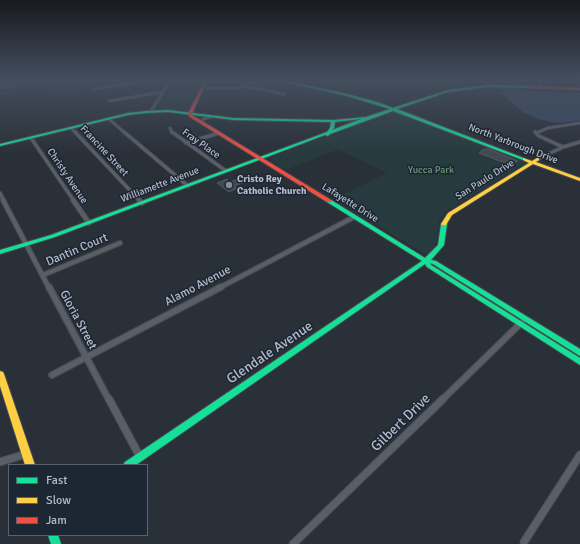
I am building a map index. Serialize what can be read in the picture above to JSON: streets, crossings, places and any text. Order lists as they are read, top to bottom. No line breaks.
{"streets":{"street":["Fray Place","North Yarbrough Drive","Francine Street","Christy Avenue","San Paulo Drive","Williamette Avenue","Lafayette Drive","Dantin Court","Alamo Avenue","Gloria Street","Glendale Avenue","Gilbert Drive"]},"crossings":[["Fray Place","Williamette Avenue"],["North Yarbrough Drive","San Paulo Drive"],["North Yarbrough Drive","Williamette Avenue"],["Francine Street","Williamette Avenue"],["Christy Avenue","Williamette Avenue"],["San Paulo Drive","Lafayette Drive"],["San Paulo Drive","Glendale Avenue"],["Williamette Avenue","Lafayette Drive"],["Williamette Avenue","Gloria Street"],["Lafayette Drive","Alamo Avenue"],["Lafayette Drive","Glendale Avenue"],["Lafayette Drive","Gilbert Drive"],["Dantin Court","Gloria Street"],["Alamo Avenue","Gloria Street"],["Gloria Street","Glendale Avenue"]],"parks":["Yucca Park"],"places":["Cristo Rey Catholic Church"],"legend":["Fast","Slow","Jam"]}
